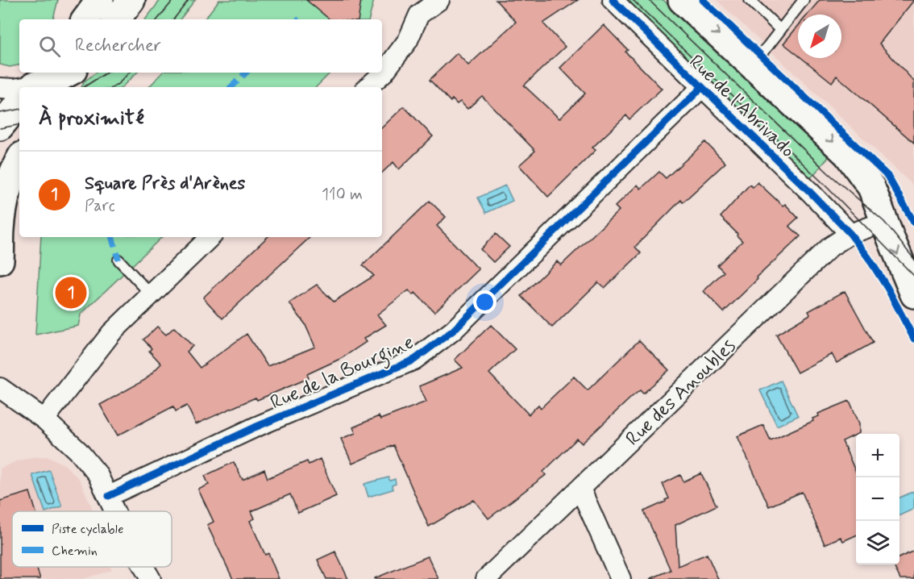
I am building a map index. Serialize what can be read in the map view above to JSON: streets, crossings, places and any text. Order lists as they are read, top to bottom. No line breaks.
{"streets":{"main road":["Rue de l'Abrivado"],"street":["Rue de la Bourgine","Rue des Anoubles"]},"crossings":[["Rue de l'Abrivado","Rue de la Bourgine"],["Rue de l'Abrivado","Rue des Anoubles"]],"legend":["Piste cyclable","Chemin"],"north":"bottom left","page":{"search":"Rechercher","heading":"À proximité","list":[{"mark":"1","name":"Square Près d'Arènes","note":"Parc","value":"110 m"}],"pins":"1","map_buttons":["+","−"]}}
